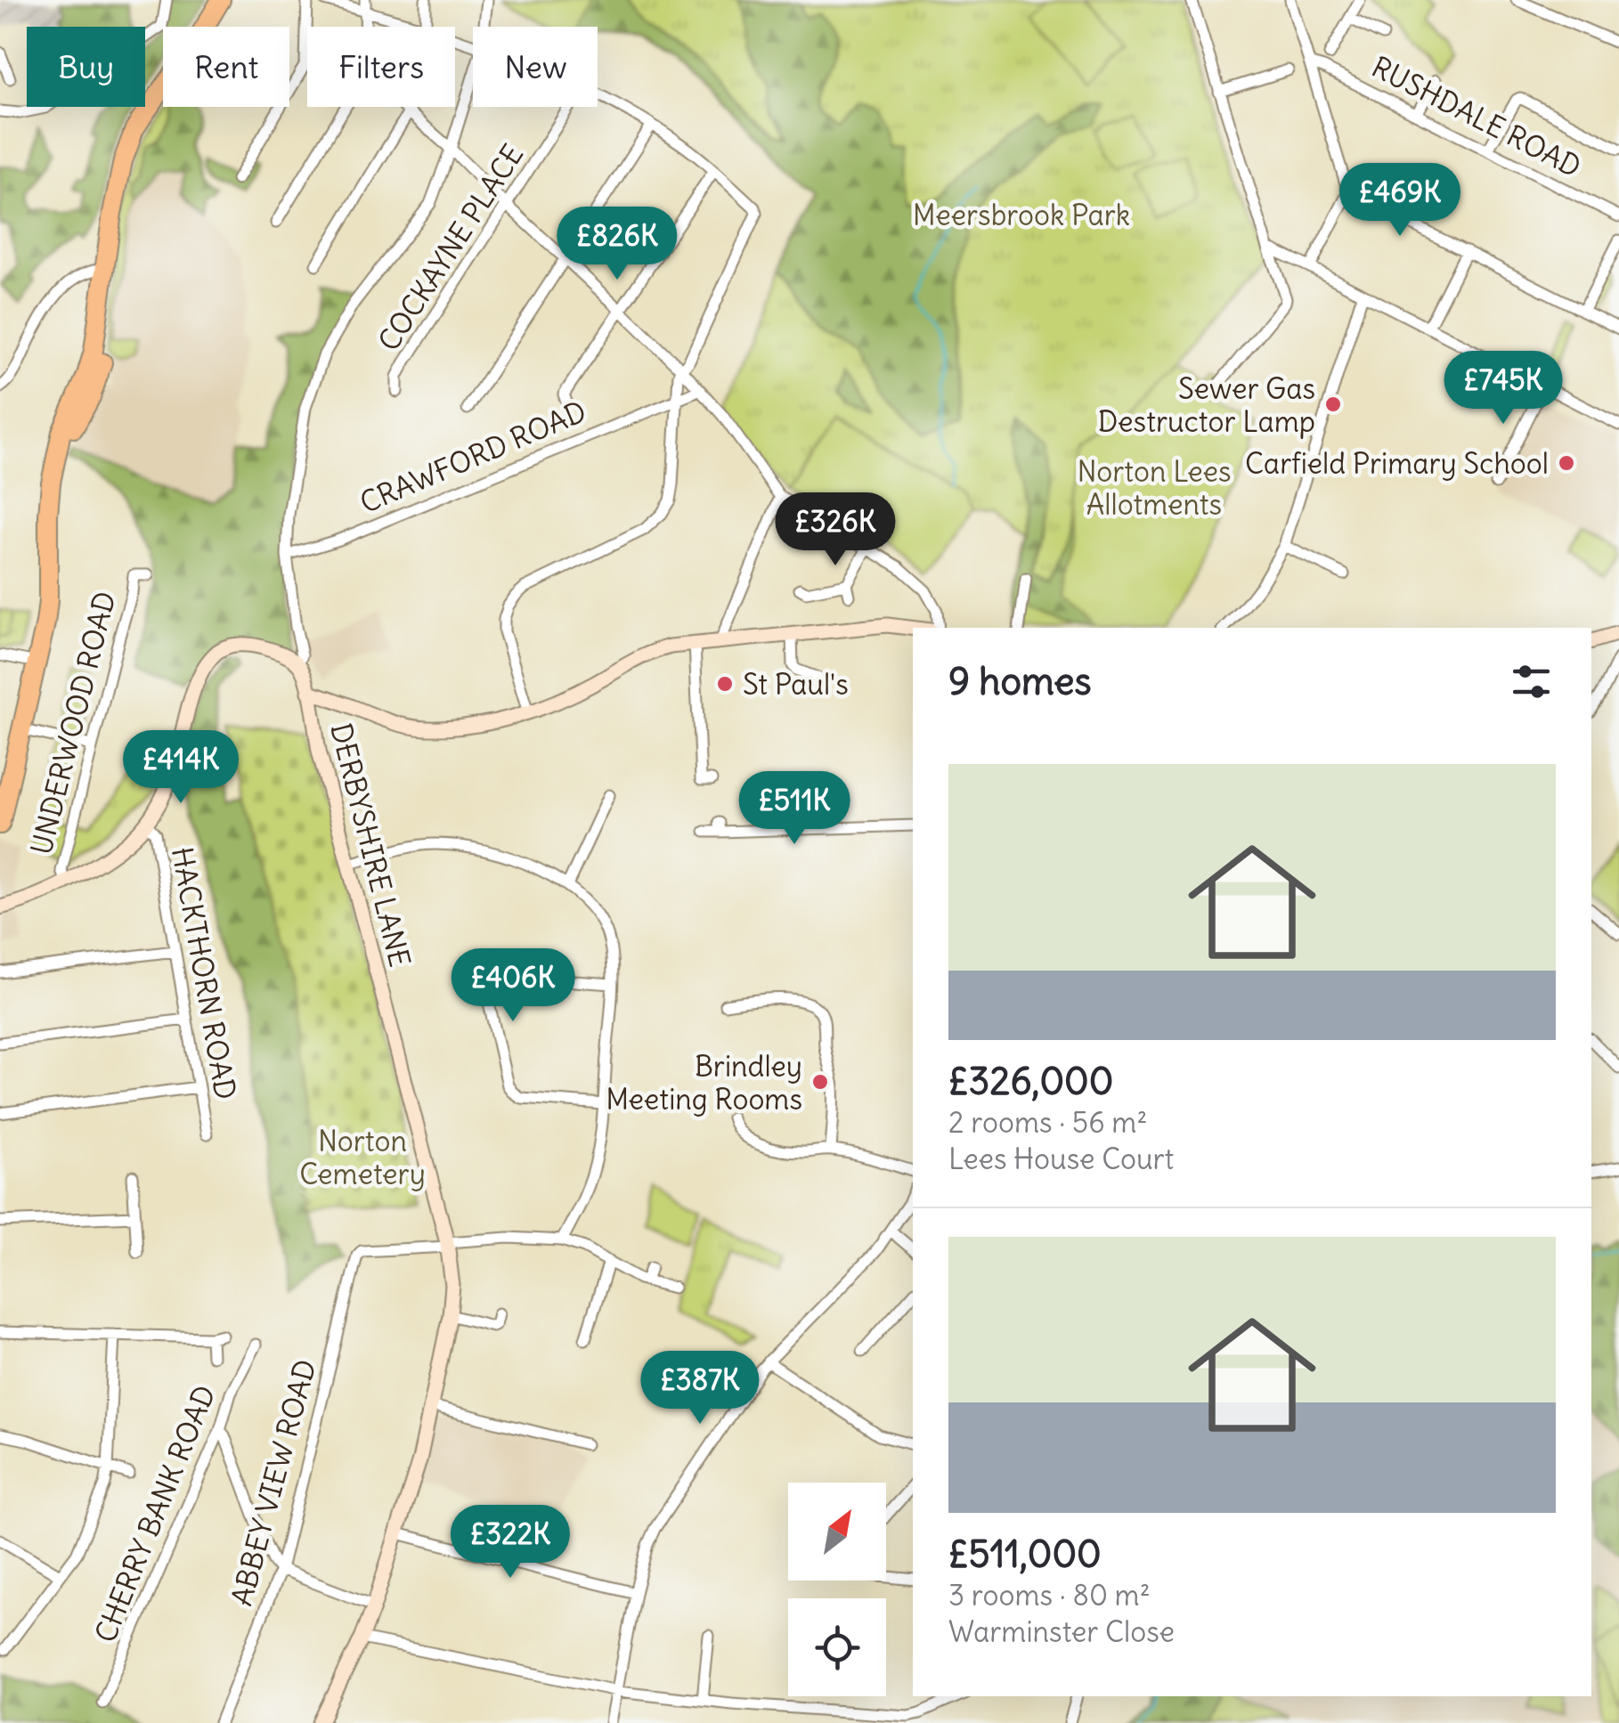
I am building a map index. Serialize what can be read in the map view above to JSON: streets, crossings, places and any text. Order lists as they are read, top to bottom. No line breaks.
{"streets":{"street":["RUSHDALE ROAD","COCKAYNE PLACE","CRAWFORD ROAD","UNDERWOOD ROAD","DERBYSHIRE LANE","HACKTHORN ROAD","ABBEY VIEW ROAD","CHERRY BANK ROAD"]},"crossings":[["CRAWFORD ROAD","DERBYSHIRE LANE"],["DERBYSHIRE LANE","ABBEY VIEW ROAD"]],"parks":["Meersbrook Park","Norton Lees Allotments","Norton Cemetery"],"places":["Sewer Gas Destructor Lamp","Carfield Primary School","St Paul's","Brindley Meeting Rooms"],"north":"top right","page":{"chip":["Buy","Rent","Filters","New"],"price":["£469K","£826K","£745K","£326K","£414K","£511K","£406K","£387K","£322K"],"heading":"9 homes","list":[{"name":"£326,000","note":"2 rooms · 56 m² · Lees House Court"},{"name":"£511,000","note":"3 rooms · 80 m² · Warminster Close"}]}}
